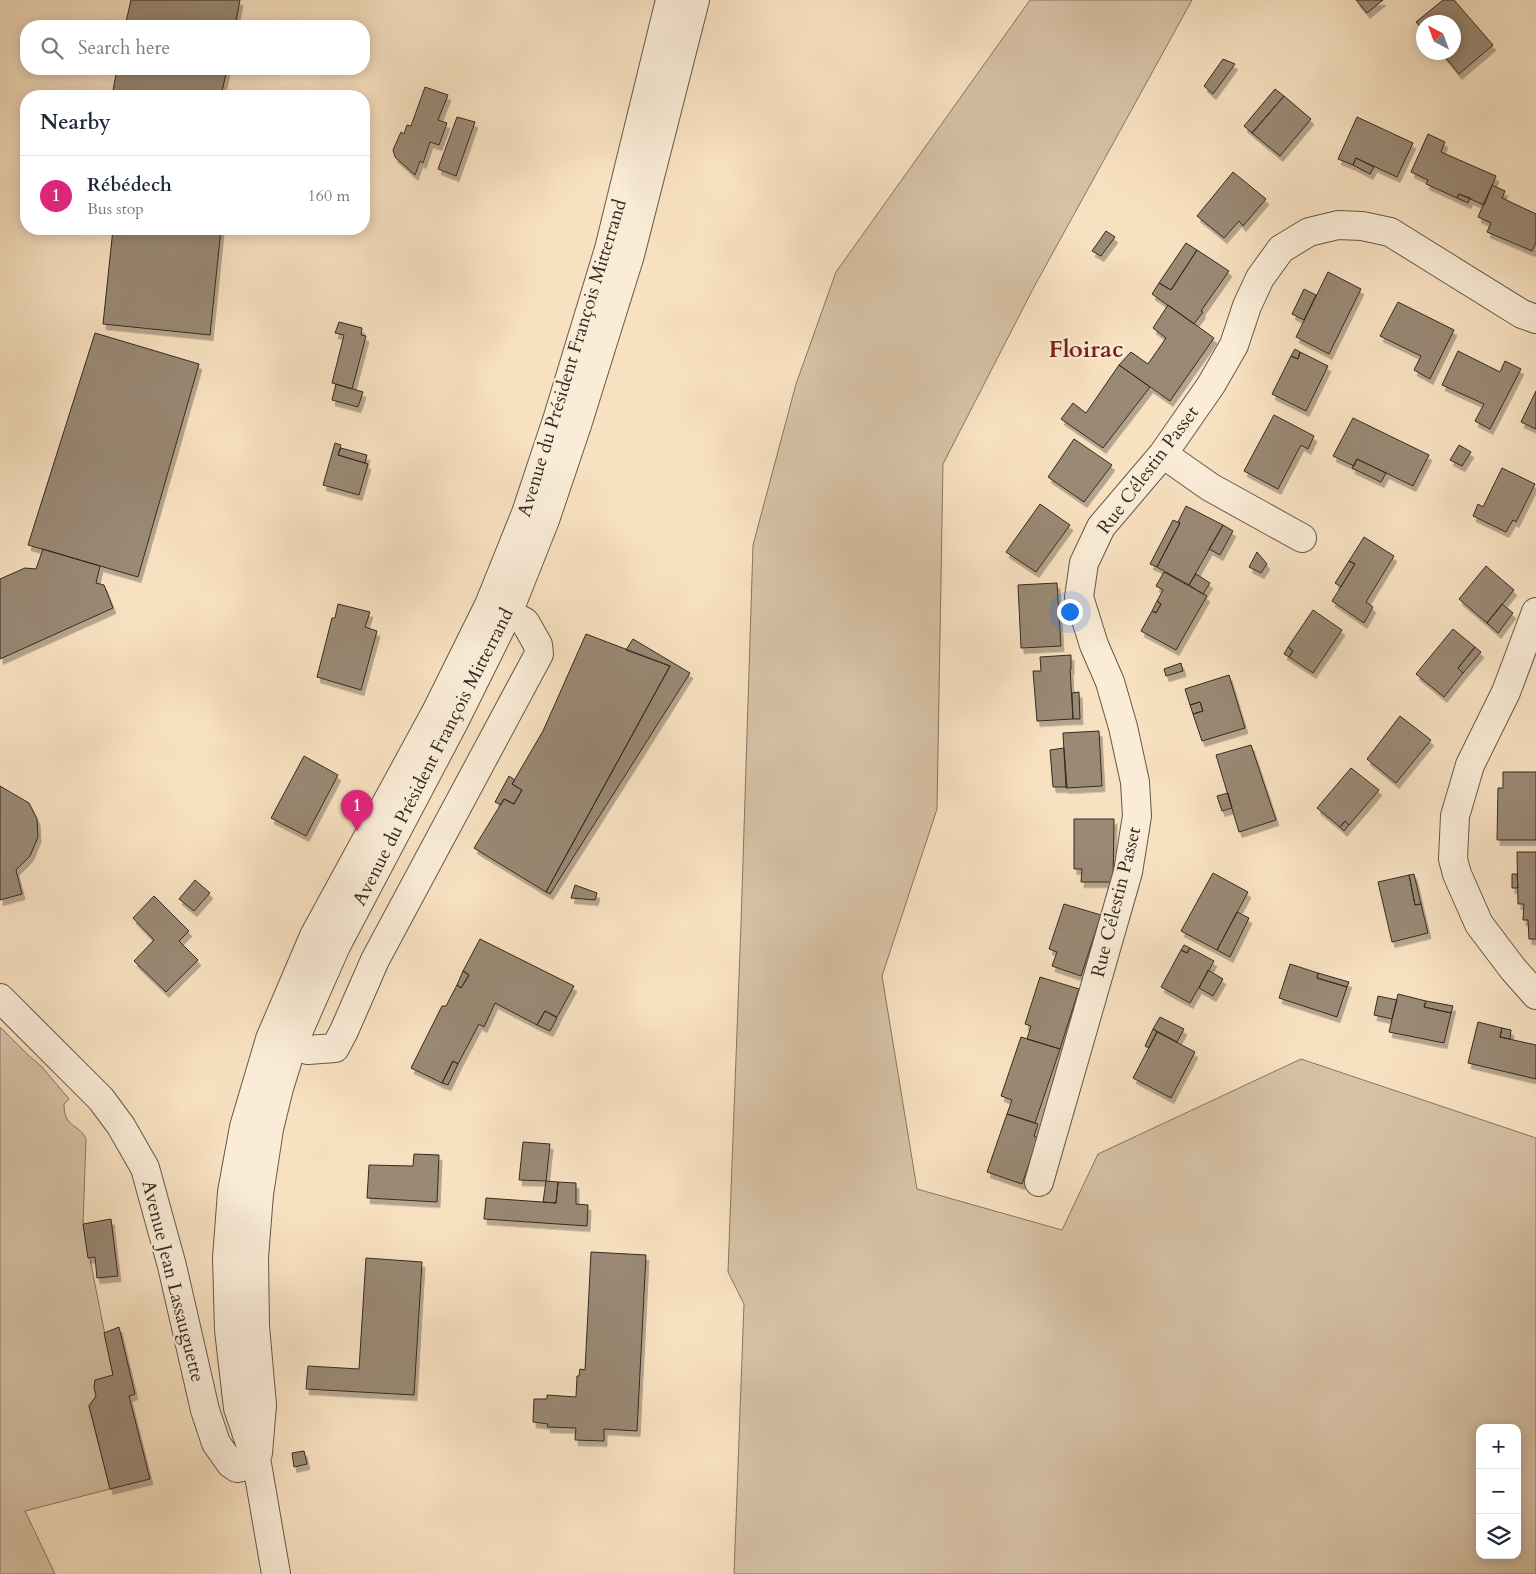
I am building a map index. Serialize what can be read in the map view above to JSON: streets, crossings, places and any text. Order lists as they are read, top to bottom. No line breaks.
{"streets":{"street":["Avenue du Président François Mitterrand","Rue Célestin Passet","Avenue Jean Lassauguette"]},"crossings":[["Avenue du Président François Mitterrand","Avenue Jean Lassauguette"]],"districts":["Floirac"],"north":"top left","page":{"search":"Search here","heading":"Nearby","list":[{"mark":"1","name":"Rébédech","note":"Bus stop","value":"160 m"}],"pins":"1","map_buttons":["+","−"]}}
